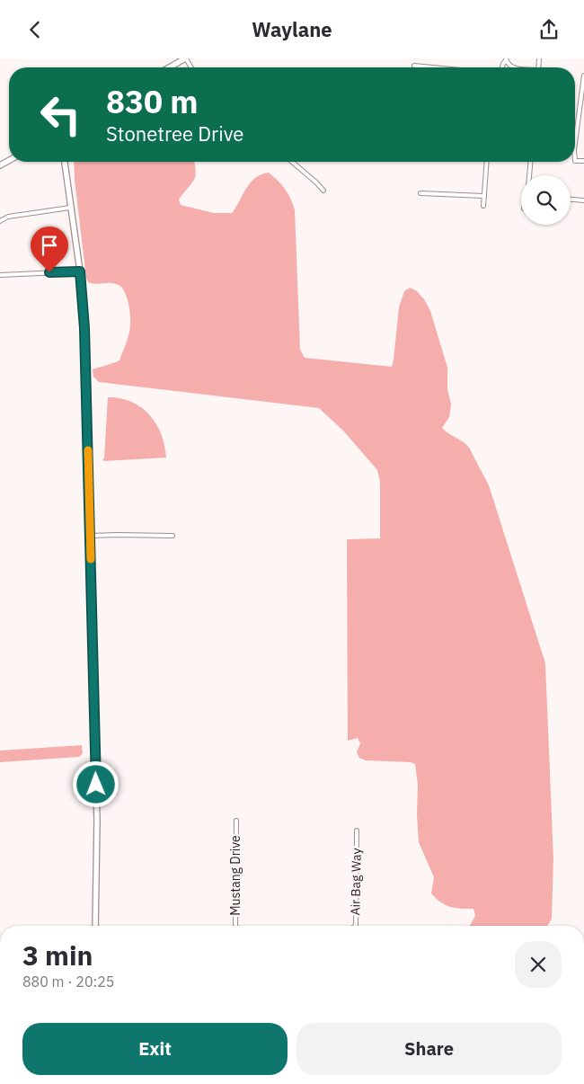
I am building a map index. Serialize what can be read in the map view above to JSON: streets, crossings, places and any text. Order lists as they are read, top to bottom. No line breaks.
{"streets":{"street":["Mustang Drive","Air Bag Way"]},"page":{"header":"Waylane","turn":["830 m","Stonetree Drive"],"heading":["3 min","880 m · 20:25"],"buttons":["Exit","Share"]}}
